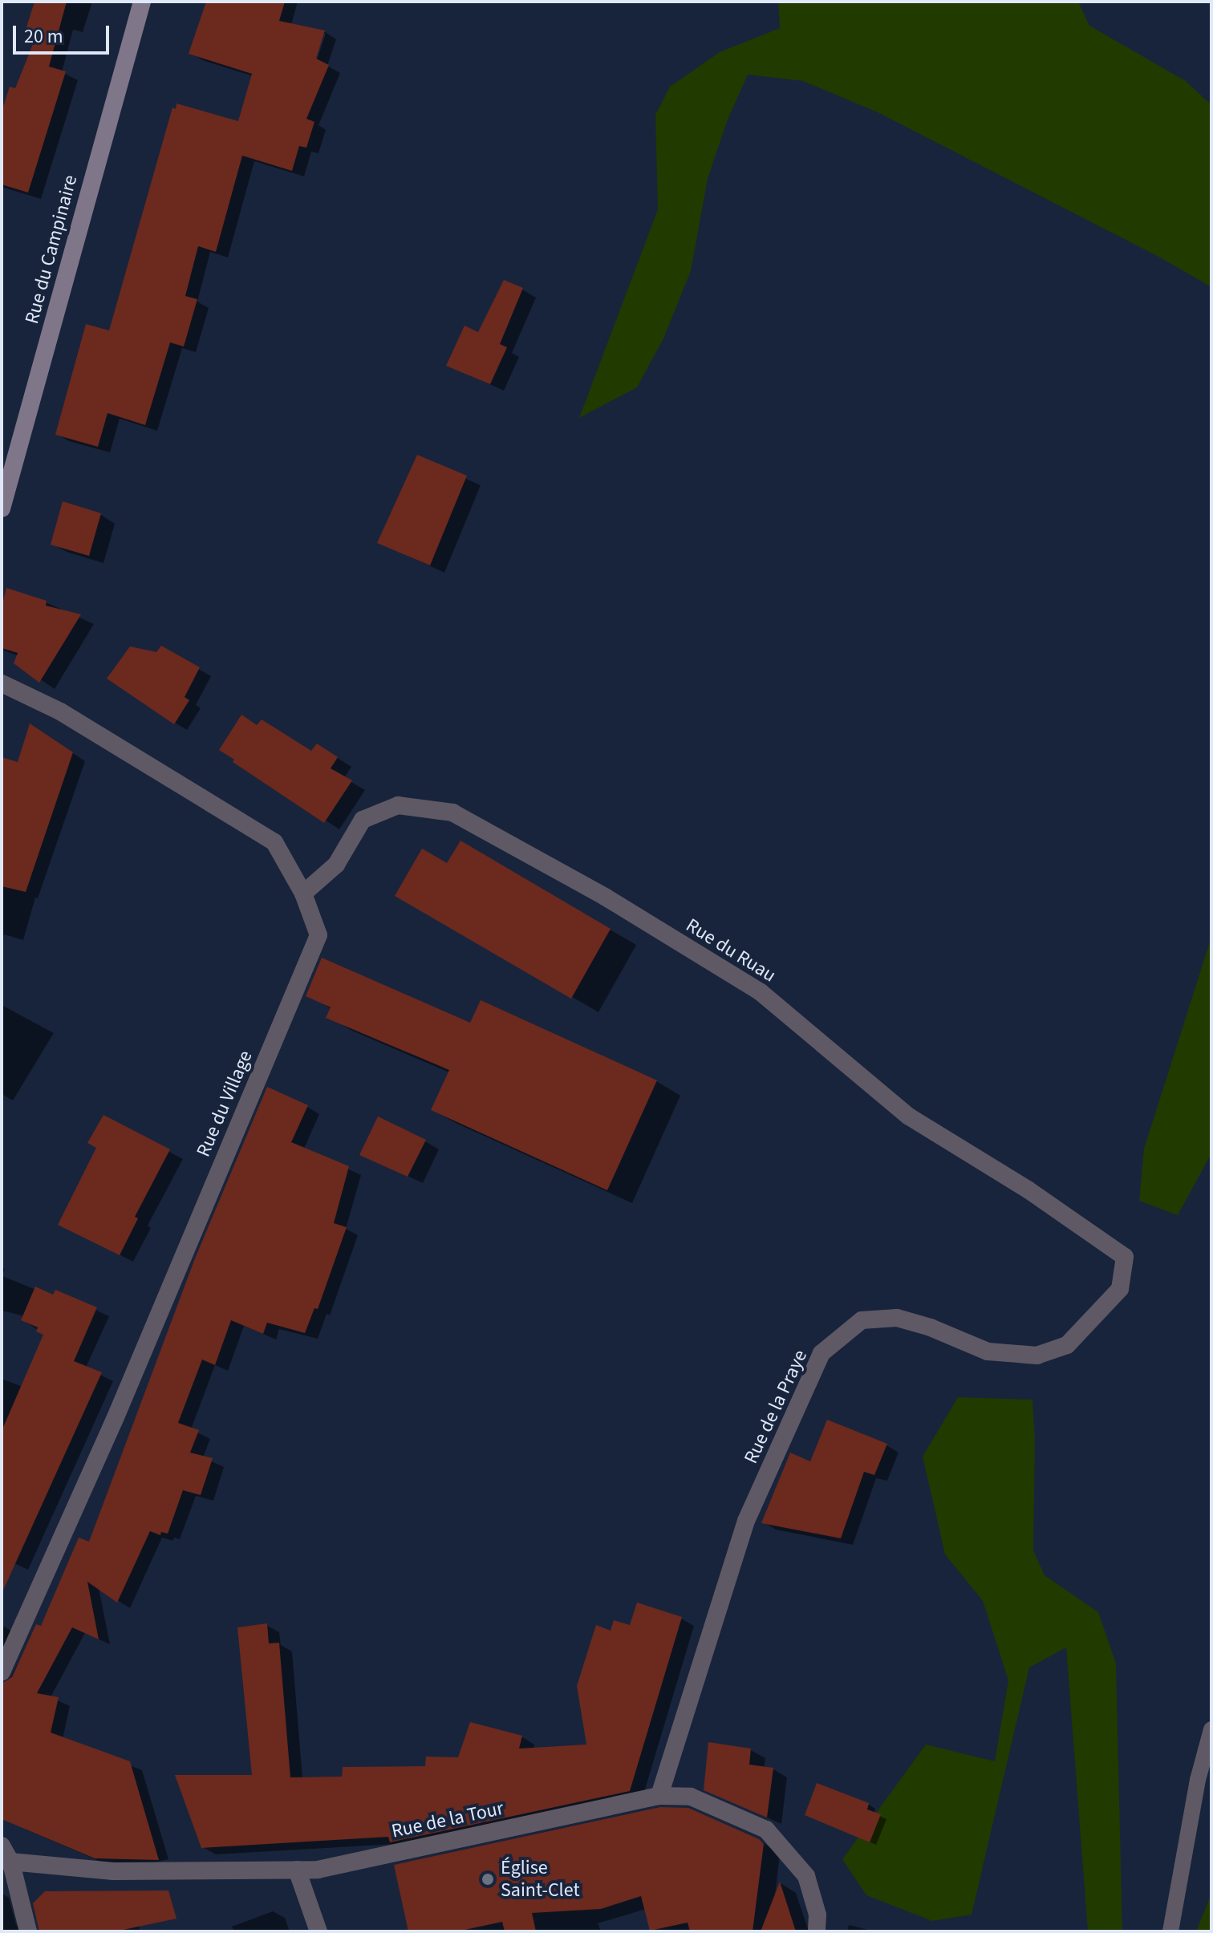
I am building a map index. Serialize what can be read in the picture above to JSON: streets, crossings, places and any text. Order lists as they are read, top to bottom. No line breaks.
{"streets":{"main road":["Rue du Campinaire"],"street":["Rue du Ruau","Rue du Village","Rue de la Praye","Rue de la Tour"]},"crossings":[["Rue du Ruau","Rue du Village"],["Rue du Ruau","Rue de la Praye"],["Rue de la Praye","Rue de la Tour"]],"places":["Église Saint-Clet"],"scale_bar":"20 m"}
